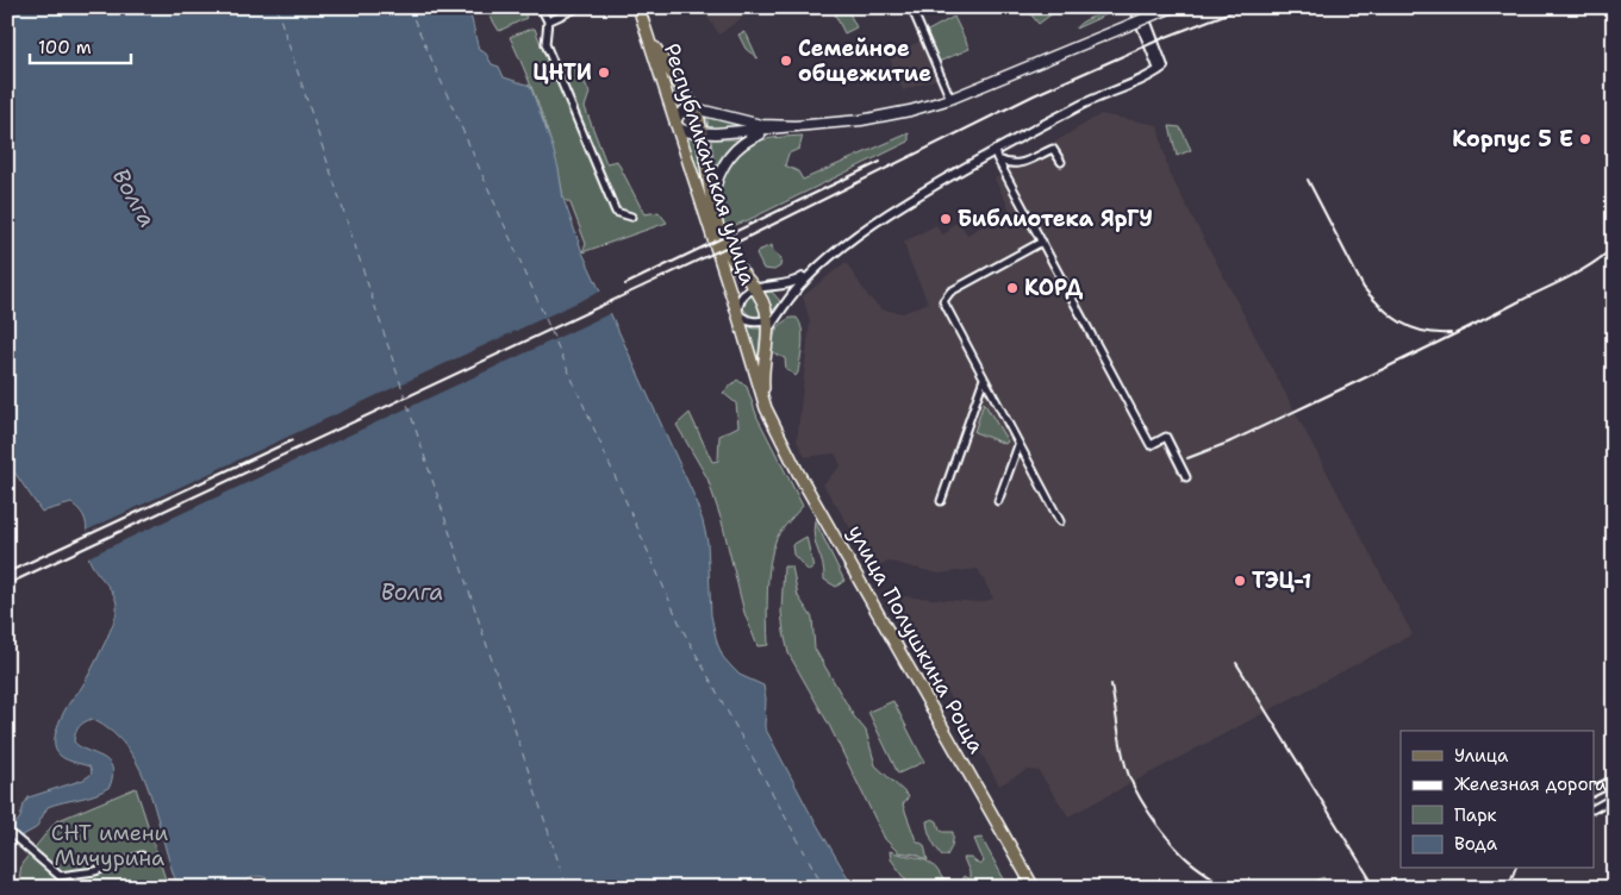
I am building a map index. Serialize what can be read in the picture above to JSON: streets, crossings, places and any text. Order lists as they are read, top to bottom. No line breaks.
{"streets":{"main road":["Республиканская улица","улица Полушкина Роща"]},"crossings":[["Республиканская улица","улица Полушкина Роща"]],"water":["Волга"],"parks":["СНТ имени Мичурина"],"places":["Семейное общежитие","ЦНТИ","Корпус 5 E","Библиотека ЯрГУ","КОРД","ТЭЦ-1"],"legend":["Улица","Железная дорога","Парк","Вода"],"scale_bar":"100 m"}
